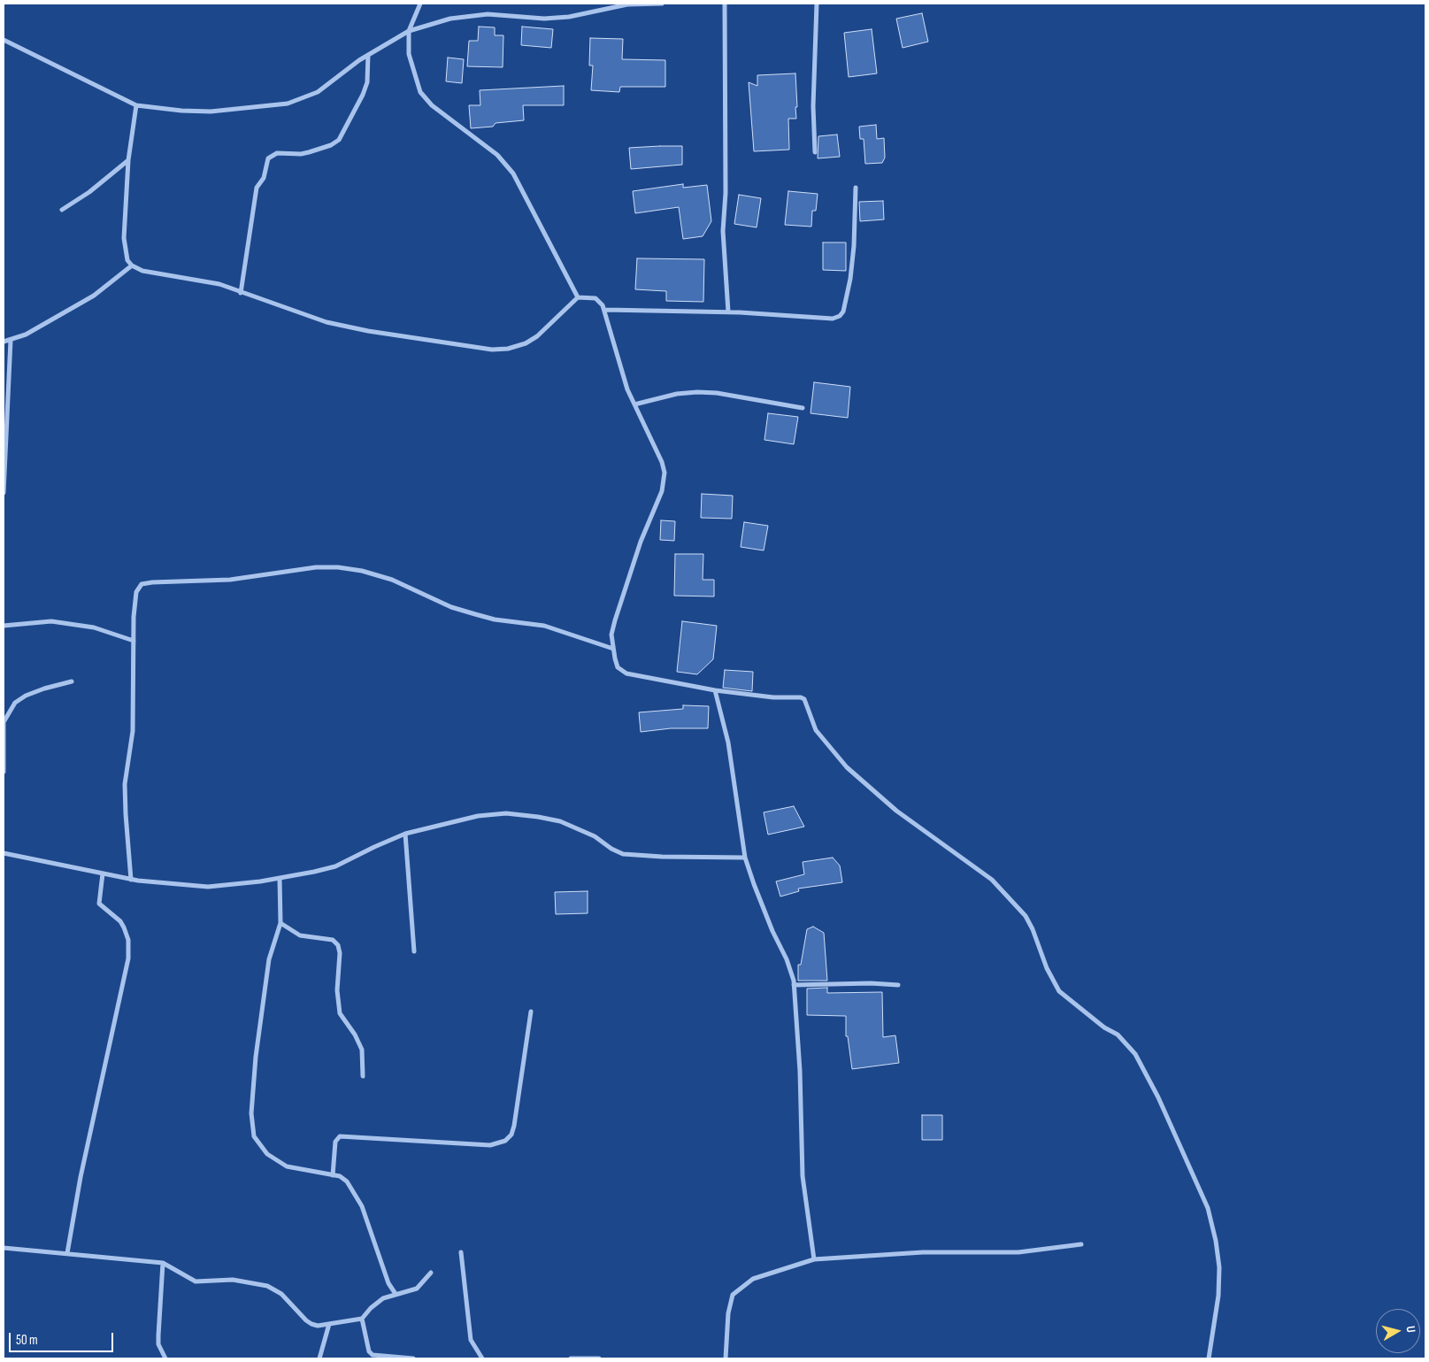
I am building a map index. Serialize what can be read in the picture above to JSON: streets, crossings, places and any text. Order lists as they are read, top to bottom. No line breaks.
{"scale_bar":"50 m","north":"right"}
